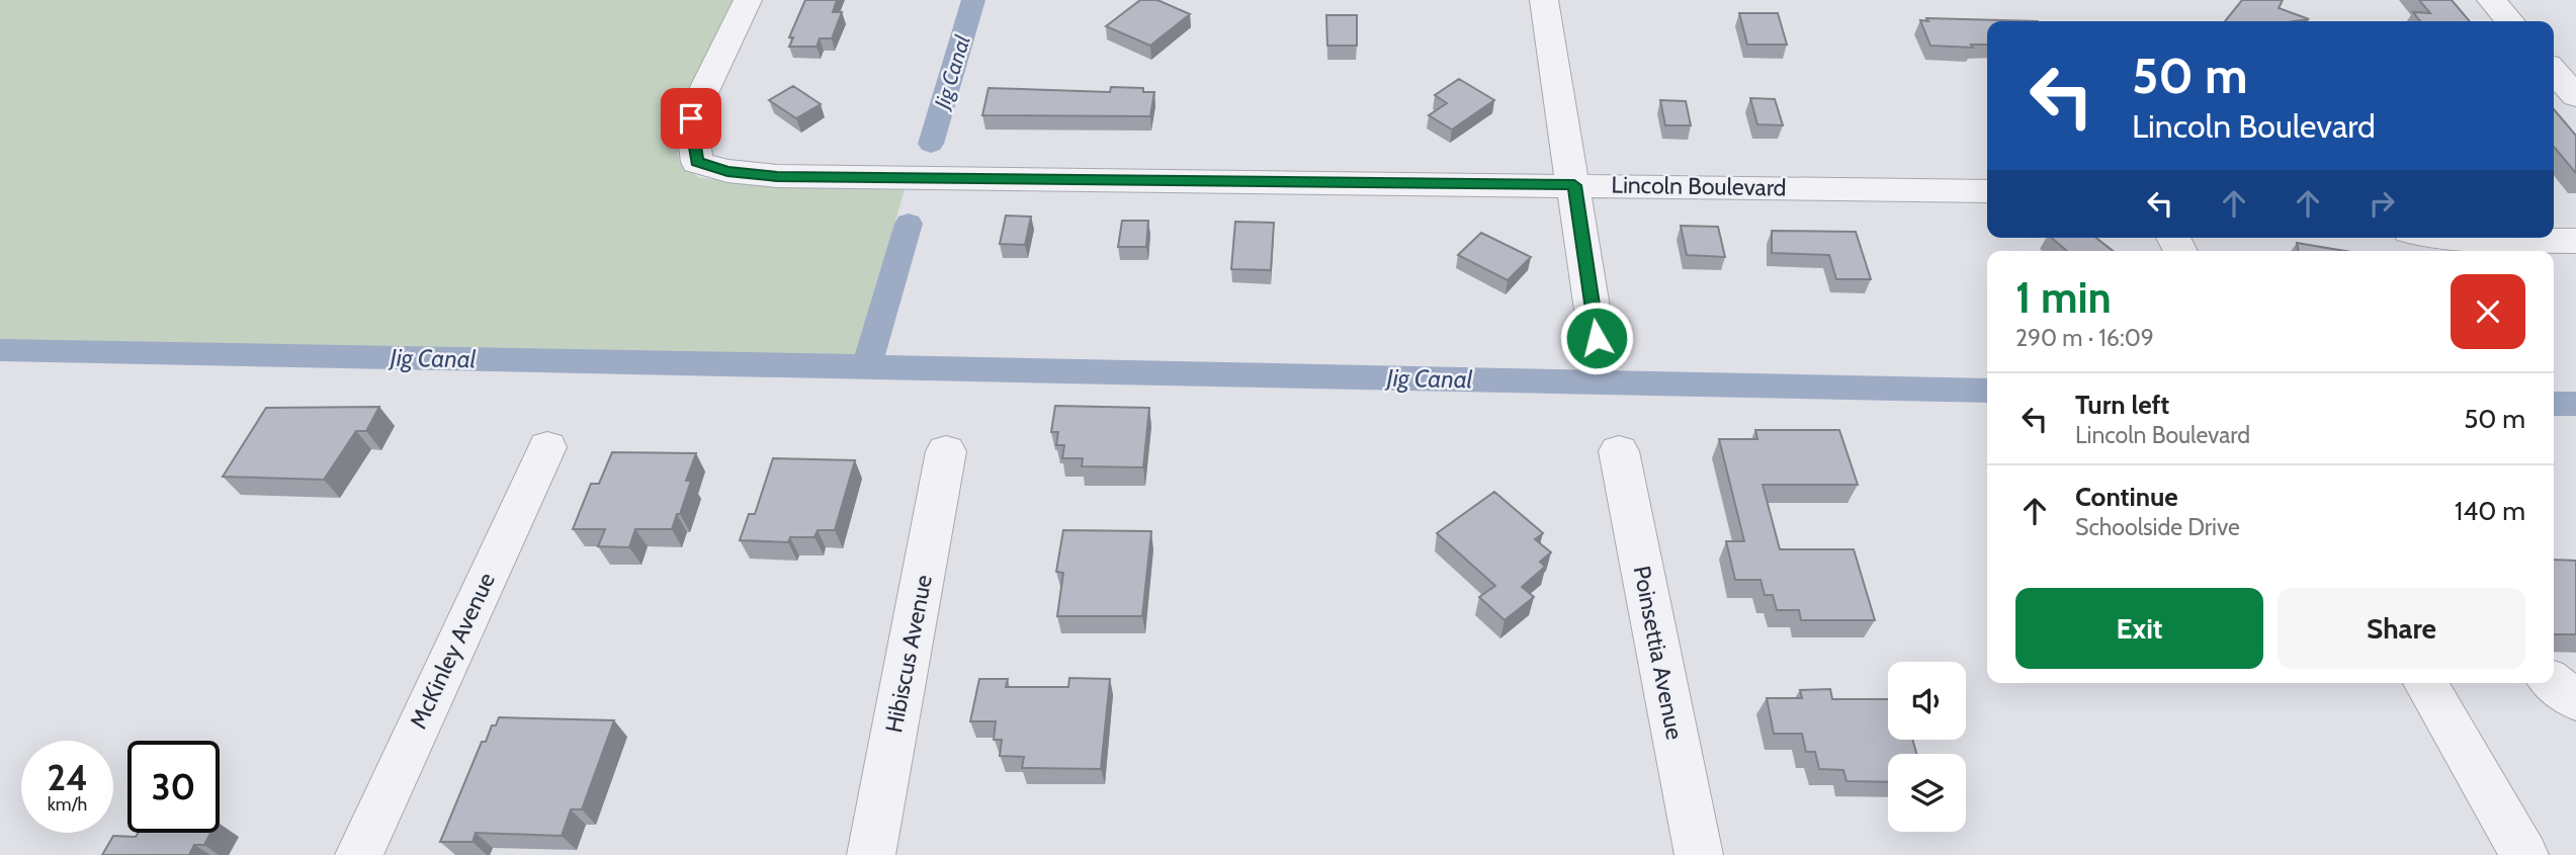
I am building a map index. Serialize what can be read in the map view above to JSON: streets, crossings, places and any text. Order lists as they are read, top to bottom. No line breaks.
{"streets":{"street":["Lincoln Boulevard","McKinley Avenue","Poinsettia Avenue","Hibiscus Avenue"]},"water":["Jig Canal"],"page":{"turn":["50 m","Lincoln Boulevard"],"heading":["1 min","290 m · 16:09"],"list":[{"name":"Turn left","note":"Lincoln Boulevard","value":"50 m"},{"name":"Continue","note":"Schoolside Drive","value":"140 m"}],"buttons":["Exit","Share"],"speed":"24 km/h","limit":"30"}}
